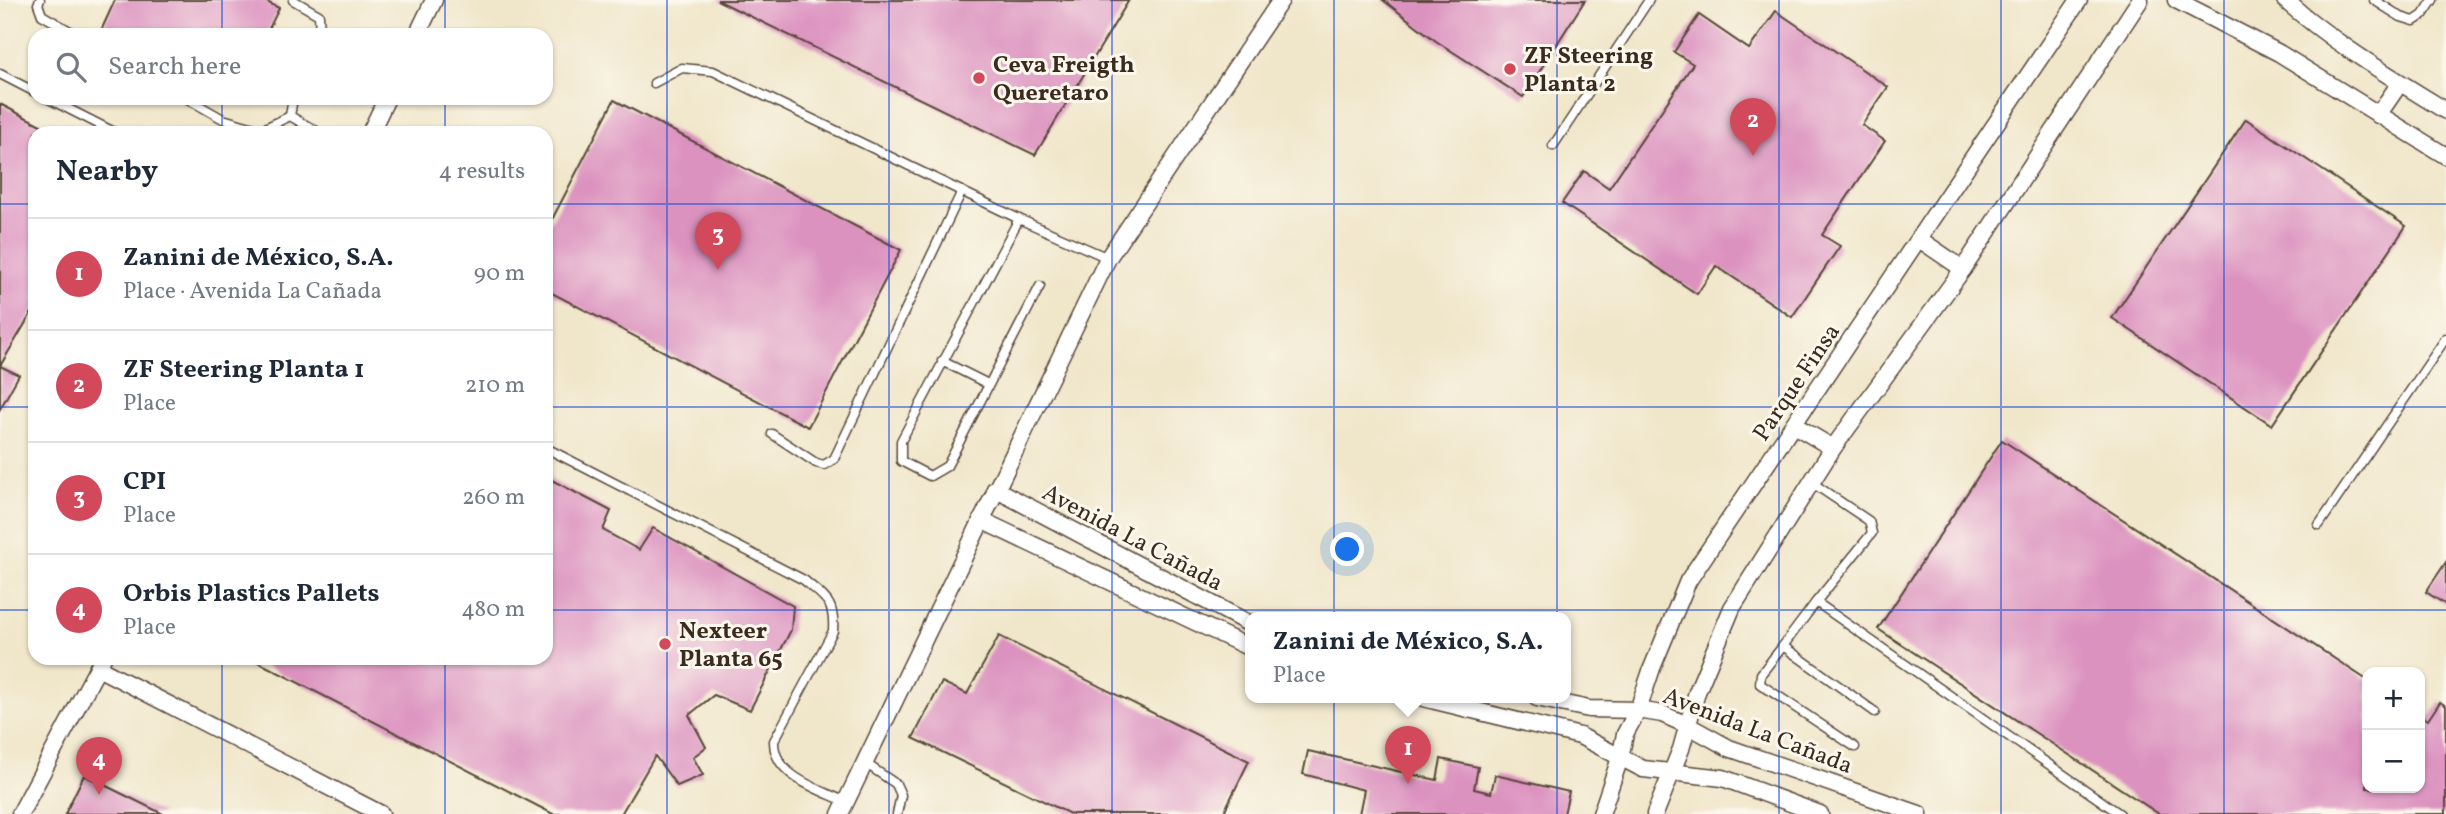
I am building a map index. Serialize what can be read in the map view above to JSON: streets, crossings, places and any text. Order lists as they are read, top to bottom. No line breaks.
{"streets":{"street":["Parque Finsa","Avenida La Cañada"]},"crossings":[["Parque Finsa","Avenida La Cañada"]],"places":["ZF Steering Planta 2","Ceva Freigth Queretaro","Nexteer Planta 65"],"page":{"search":"Search here","pins":["2","3","1","4"],"heading":["Nearby","4 results"],"list":[{"mark":"1","name":"Zanini de México, S.A.","note":"Place · Avenida La Cañada","value":"90 m"},{"mark":"2","name":"ZF Steering Planta 1","note":"Place","value":"210 m"},{"mark":"3","name":"CPI","note":"Place","value":"260 m"},{"mark":"4","name":"Orbis Plastics Pallets","note":"Place","value":"480 m"}],"popup":["Zanini de México, S.A.","Place"],"map_buttons":["+","−"]}}
